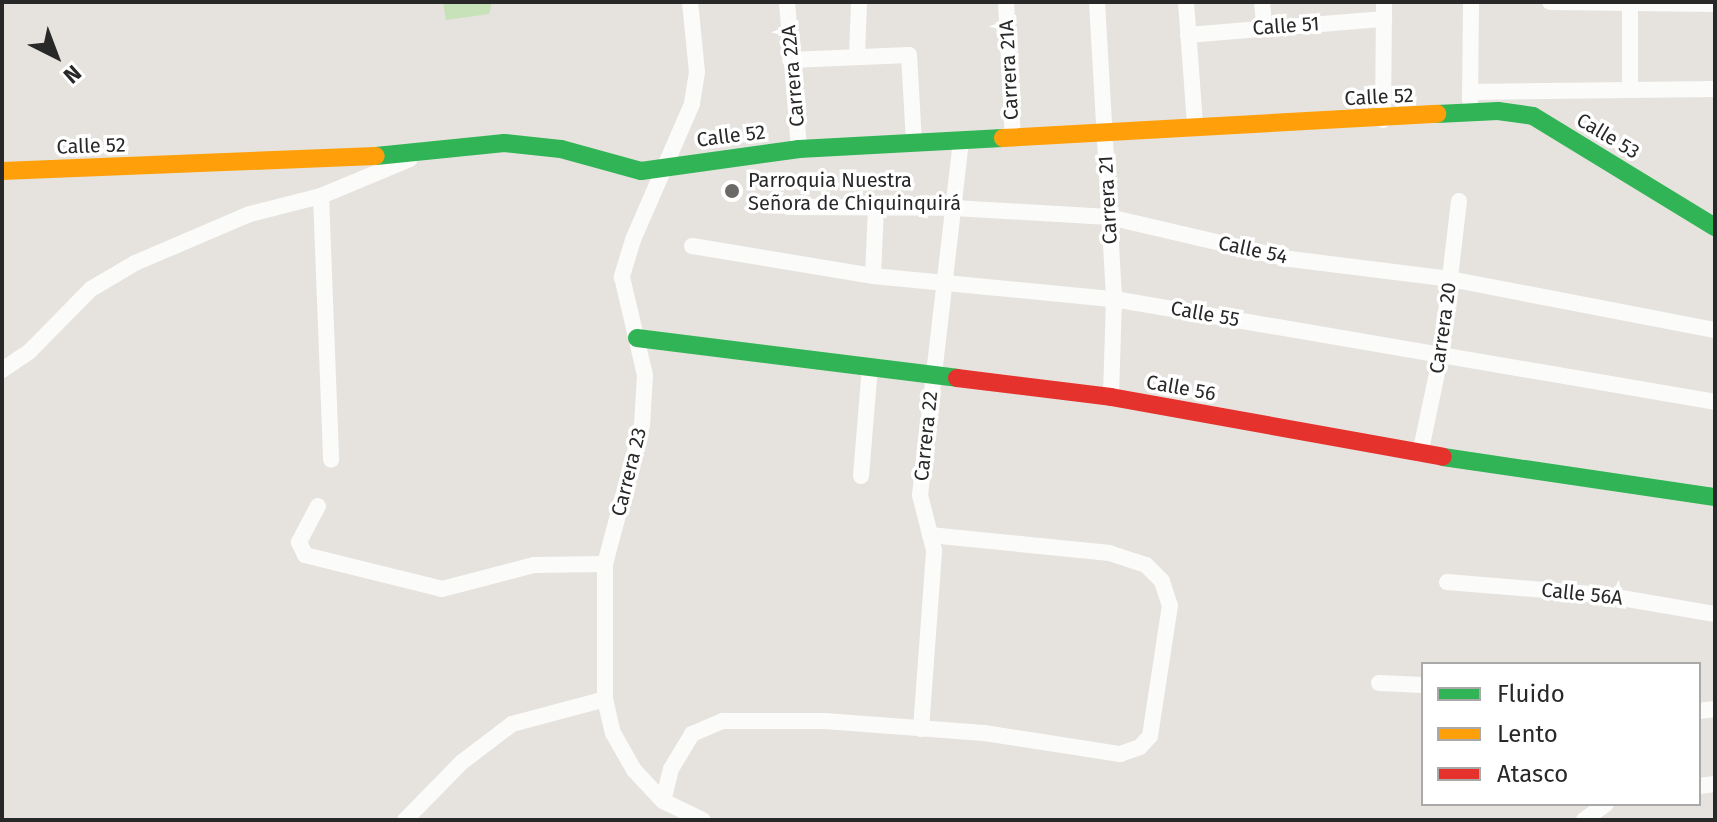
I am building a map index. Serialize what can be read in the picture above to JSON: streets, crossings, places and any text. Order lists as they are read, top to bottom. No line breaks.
{"streets":{"street":["Calle 51","Carrera 21A","Carrera 22A","Calle 52","Calle 53","Carrera 21","Calle 54","Calle 55","Carrera 20","Calle 56","Carrera 22","Carrera 23","Calle 56A"]},"crossings":[["Carrera 21A","Calle 52"],["Carrera 22A","Calle 52"],["Calle 52","Calle 53"],["Calle 52","Carrera 21"],["Calle 52","Carrera 22"],["Calle 52","Carrera 23"],["Carrera 21","Calle 54"],["Carrera 21","Calle 55"],["Carrera 21","Calle 56"],["Calle 54","Carrera 20"],["Calle 54","Carrera 22"],["Calle 55","Carrera 20"],["Calle 55","Carrera 22"],["Carrera 20","Calle 56"],["Calle 56","Carrera 22"],["Calle 56","Carrera 23"]],"places":["Parroquia Nuestra Señora de Chiquinquirá"],"legend":["Fluido","Lento","Atasco"],"north":"bottom right"}
